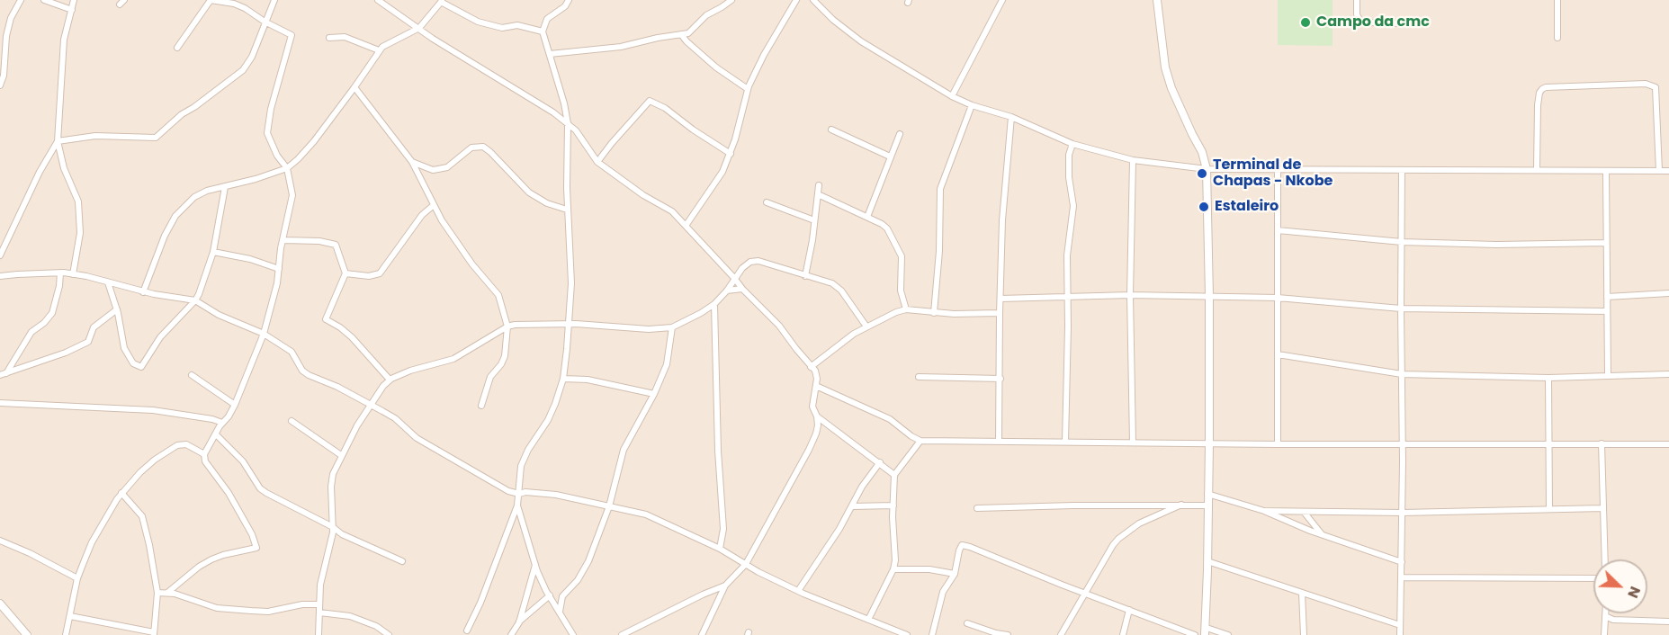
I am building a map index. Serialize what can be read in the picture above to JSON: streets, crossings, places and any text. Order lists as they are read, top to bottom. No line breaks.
{"places":["Campo da cmc","Terminal de Chapas - Nkobe","Estaleiro"],"north":"bottom right"}
